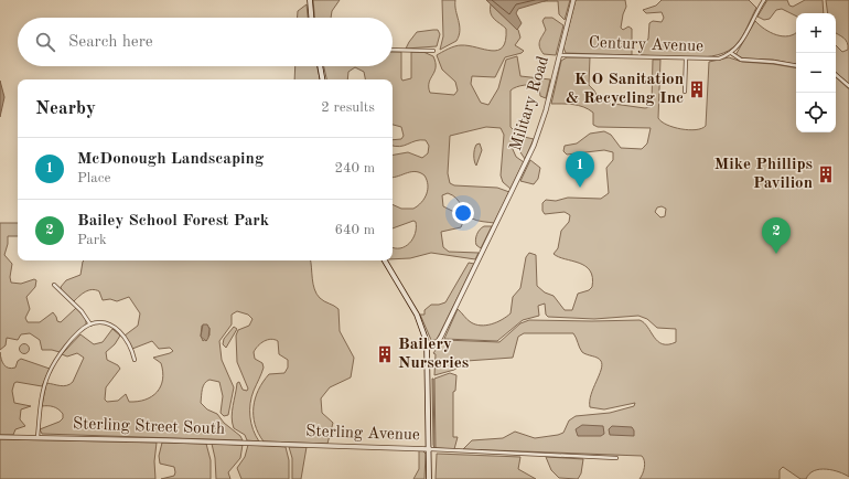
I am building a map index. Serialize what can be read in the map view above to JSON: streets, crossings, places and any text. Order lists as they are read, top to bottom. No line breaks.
{"streets":{"street":["Century Avenue","Military Road","Sterling Street South","Sterling Avenue"]},"crossings":[["Century Avenue","Military Road"],["Sterling Street South","Sterling Avenue"]],"places":{"building":["K O Sanitation & Recycling Inc","Mike Phillips Pavilion","Bailery Nurseries"]},"page":{"map_buttons":["+","−"],"search":"Search here","heading":["Nearby","2 results"],"list":[{"mark":"1","name":"McDonough Landscaping","note":"Place","value":"240 m"},{"mark":"2","name":"Bailey School Forest Park","note":"Park","value":"640 m"}],"pins":["1","2"]}}
